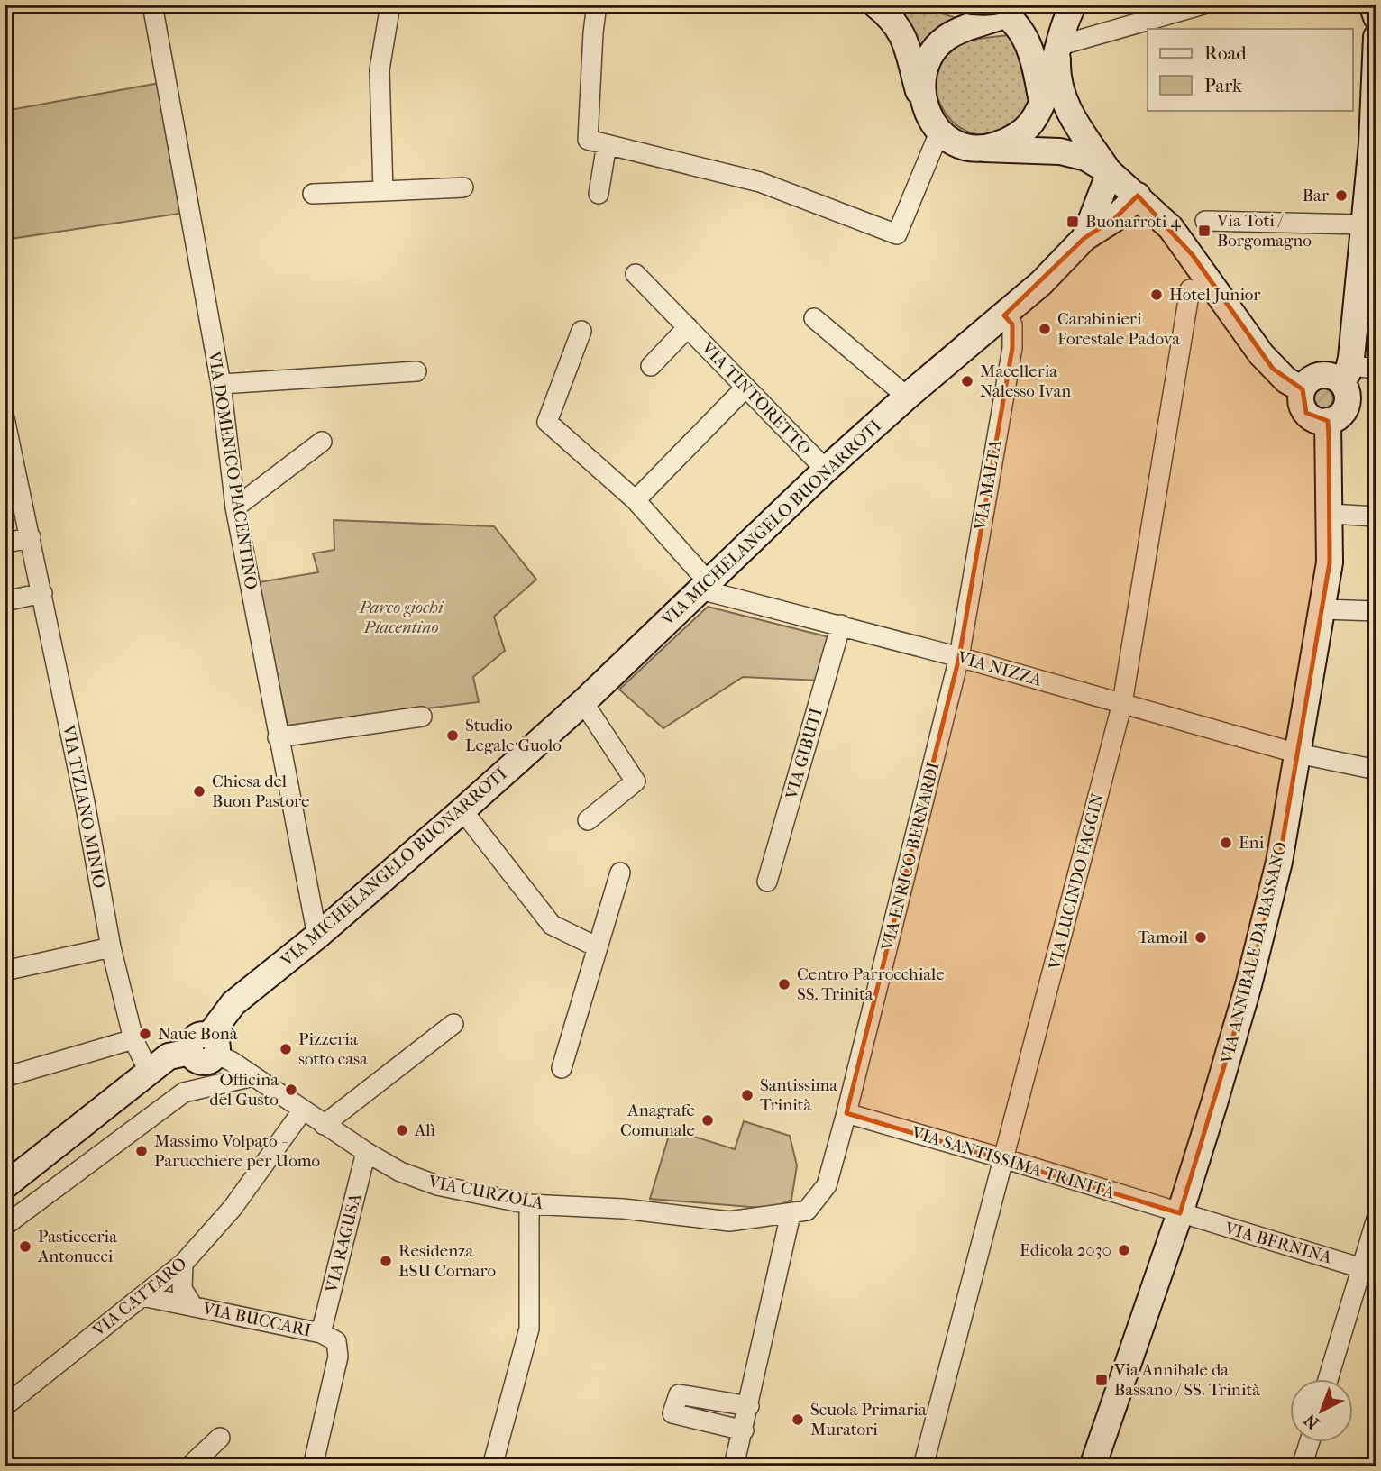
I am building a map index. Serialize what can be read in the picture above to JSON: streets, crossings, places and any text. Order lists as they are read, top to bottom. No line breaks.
{"streets":{"street":["VIA TINTORETTO","VIA DOMENICO PIACENTINO","VIA MALTA","VIA MICHELANGELO BUONARROTI","VIA NIZZA","VIA GIBUTI","VIA TIZIANO MINIO","VIA ENRICO BERNARDI","VIA LUCINDO FAGGIN","VIA ANNIBALE DA BASSANO","VIA SANTISSIMA TRINITÀ","VIA CURZOLA","VIA RAGUSA","VIA BERNINA","VIA CATTARO","VIA BUCCARI"]},"crossings":[["VIA TINTORETTO","VIA MICHELANGELO BUONARROTI"],["VIA DOMENICO PIACENTINO","VIA MICHELANGELO BUONARROTI"],["VIA MALTA","VIA MICHELANGELO BUONARROTI"],["VIA MALTA","VIA NIZZA"],["VIA MALTA","VIA ENRICO BERNARDI"],["VIA MICHELANGELO BUONARROTI","VIA NIZZA"],["VIA MICHELANGELO BUONARROTI","VIA TIZIANO MINIO"],["VIA MICHELANGELO BUONARROTI","VIA CURZOLA"],["VIA NIZZA","VIA GIBUTI"],["VIA NIZZA","VIA ENRICO BERNARDI"],["VIA NIZZA","VIA LUCINDO FAGGIN"],["VIA NIZZA","VIA ANNIBALE DA BASSANO"],["VIA ENRICO BERNARDI","VIA SANTISSIMA TRINITÀ"],["VIA ENRICO BERNARDI","VIA CURZOLA"],["VIA LUCINDO FAGGIN","VIA SANTISSIMA TRINITÀ"],["VIA ANNIBALE DA BASSANO","VIA SANTISSIMA TRINITÀ"],["VIA ANNIBALE DA BASSANO","VIA BERNINA"],["VIA SANTISSIMA TRINITÀ","VIA BERNINA"],["VIA CURZOLA","VIA RAGUSA"],["VIA CURZOLA","VIA CATTARO"],["VIA RAGUSA","VIA BUCCARI"],["VIA CATTARO","VIA BUCCARI"]],"parks":["Parco giochi Piacentino"],"places":{"other":["Bar","Hotel Junior","Carabinieri Forestale Padova","Macelleria Nalesso Ivan","Studio Legale Guolo","Chiesa del Buon Pastore","Eni","Tamoil","Centro Parrocchiale SS. Trinita","Naue Bonà","Pizzeria sotto casa","Officina del Gusto","Santissima Trinità","Anagrafe Comunale","Alì","Massimo Volpato - Parucchiere per Uomo","Pasticceria Antonucci","Edicola 2030","Residenza ESU Cornaro","Scuola Primaria Muratori"],"transit":["Buonarroti 4","Via Toti / Borgomagno","Via Annibale da Bassano / SS. Trinità"]},"legend":["Road","Park"],"north":"bottom left"}
